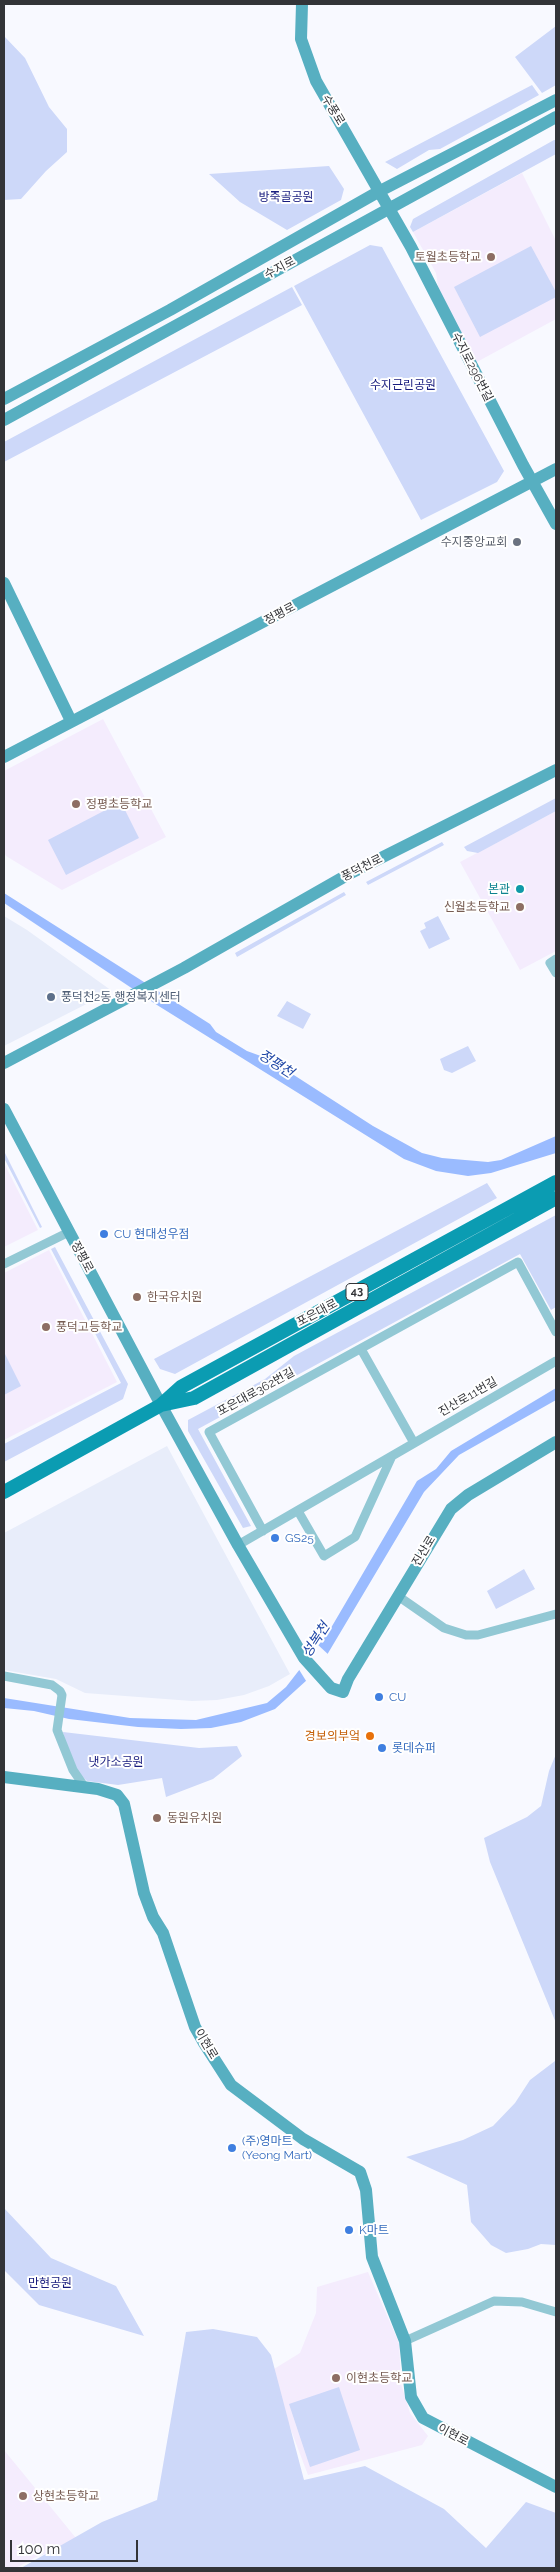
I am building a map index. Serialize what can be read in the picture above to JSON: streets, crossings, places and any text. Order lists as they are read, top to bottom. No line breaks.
{"streets":{"main road":["43","포은대로"],"street":["수풍로","수지로","수지로296번길","정평로","풍덕천로","포은대로362번길","진산로11번길","진산로","이현로"]},"crossings":[["수풍로","수지로"],["수풍로","수지로296번길"],["수지로","수지로296번길"],["수지로296번길","정평로"],["정평로","포은대로"],["포은대로362번길","진산로11번길"],["진산로11번길","진산로"]],"water":["정평천","성복천"],"parks":["방죽골공원","수지근린공원","냇가소공원","만현공원"],"places":["토월초등학교","수지중앙교회","정평초등학교","본관","신월초등학교","풍덕천2동 행정복지센터","CU 현대성우점","한국유치원","풍덕고등학교","GS25","CU","경보의부엌","롯데슈퍼","동원유치원","(주)영마트 (Yeong Mart)","K마트","이현초등학교","상현초등학교"],"scale_bar":"100 m"}
